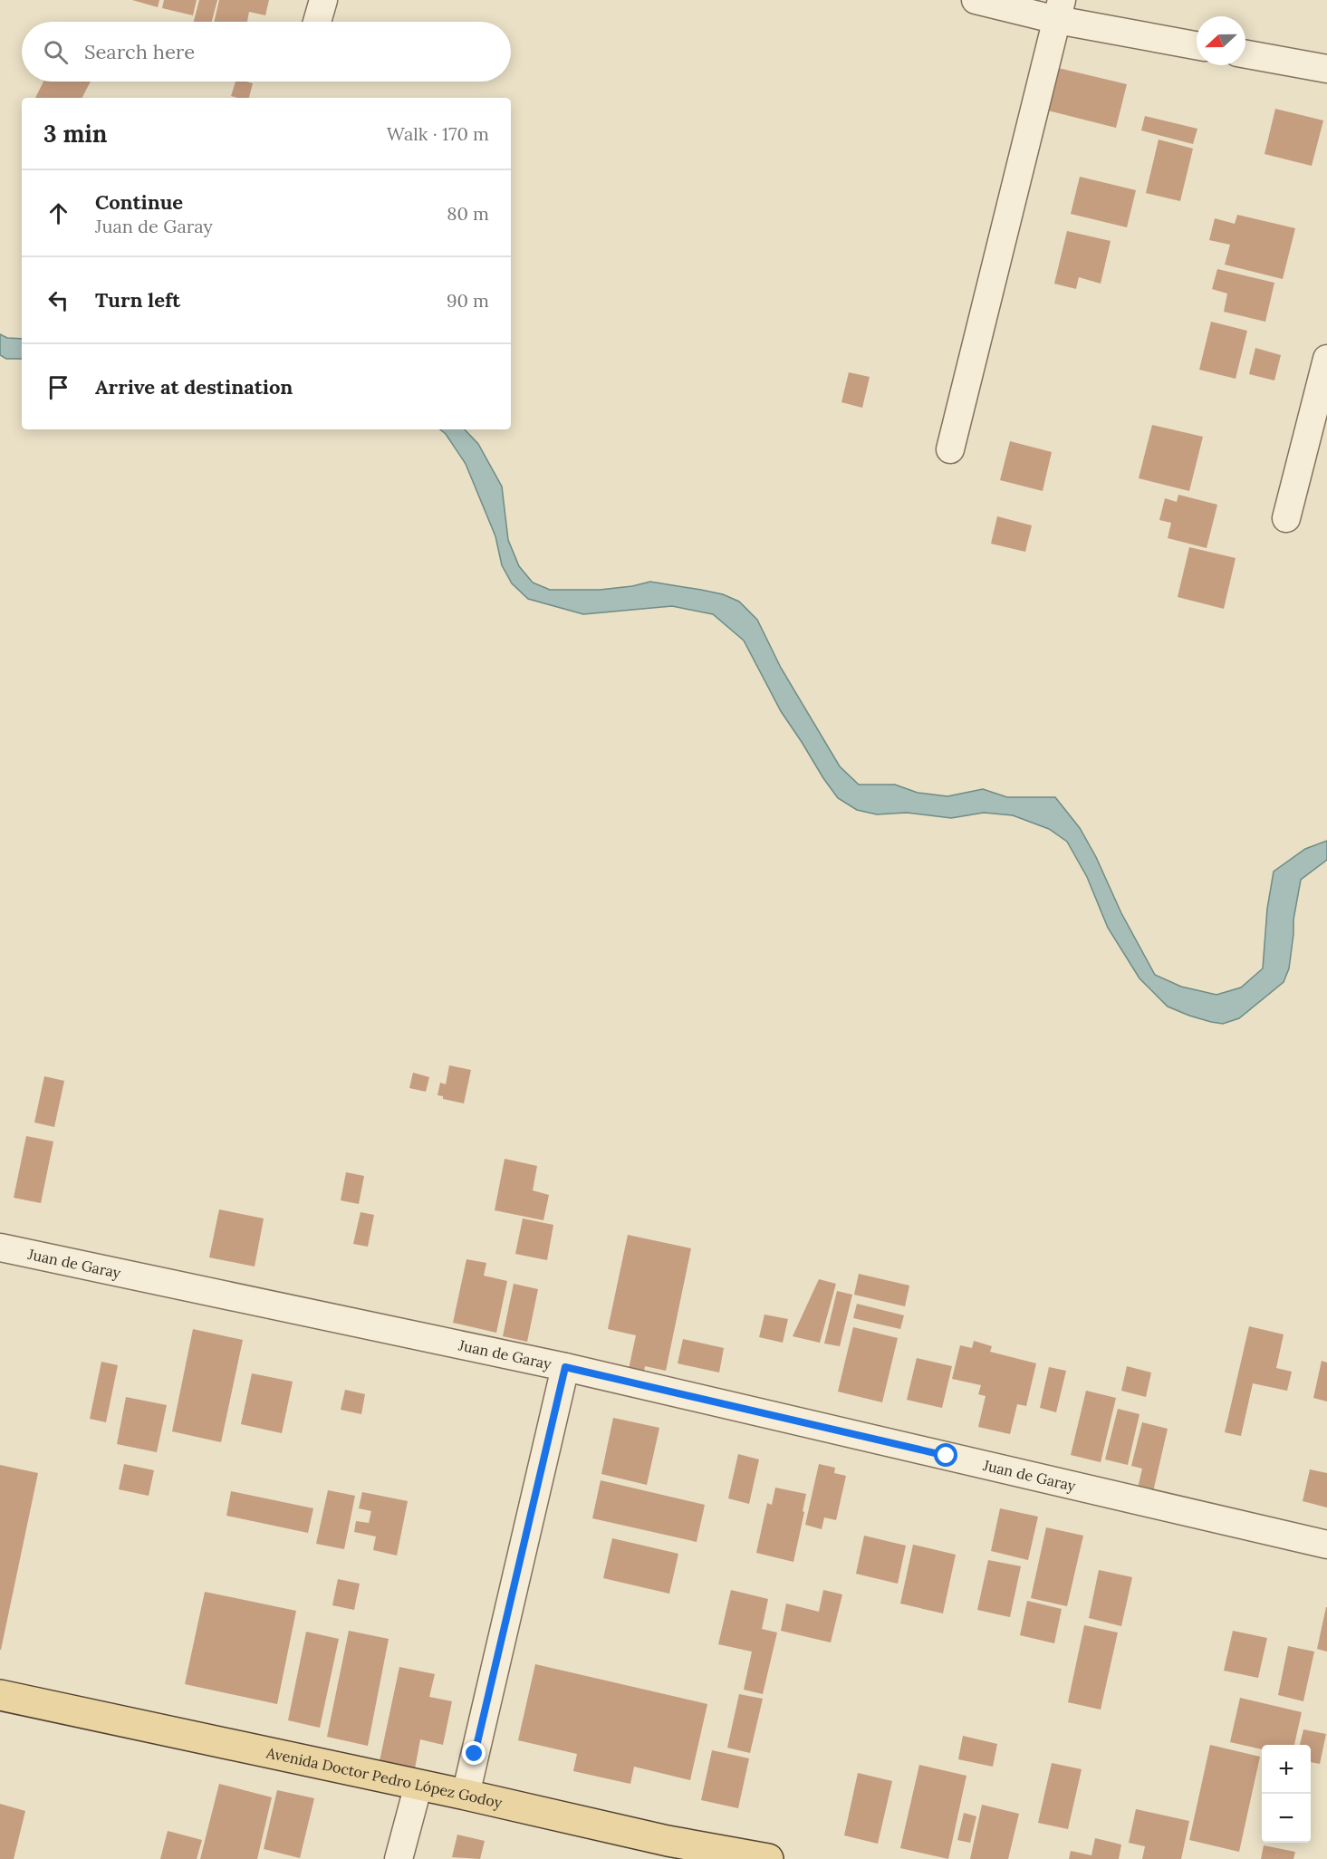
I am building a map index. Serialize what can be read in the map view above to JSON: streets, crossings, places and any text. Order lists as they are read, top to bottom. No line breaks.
{"streets":{"main road":["Avenida Doctor Pedro López Godoy"],"street":["Juan de Garay"]},"north":"left","page":{"search":"Search here","heading":["3 min","Walk · 170 m"],"list":[["Continue","Juan de Garay","80 m"],["Turn left","90 m"],"Arrive at destination"],"map_buttons":["+","−"]}}
